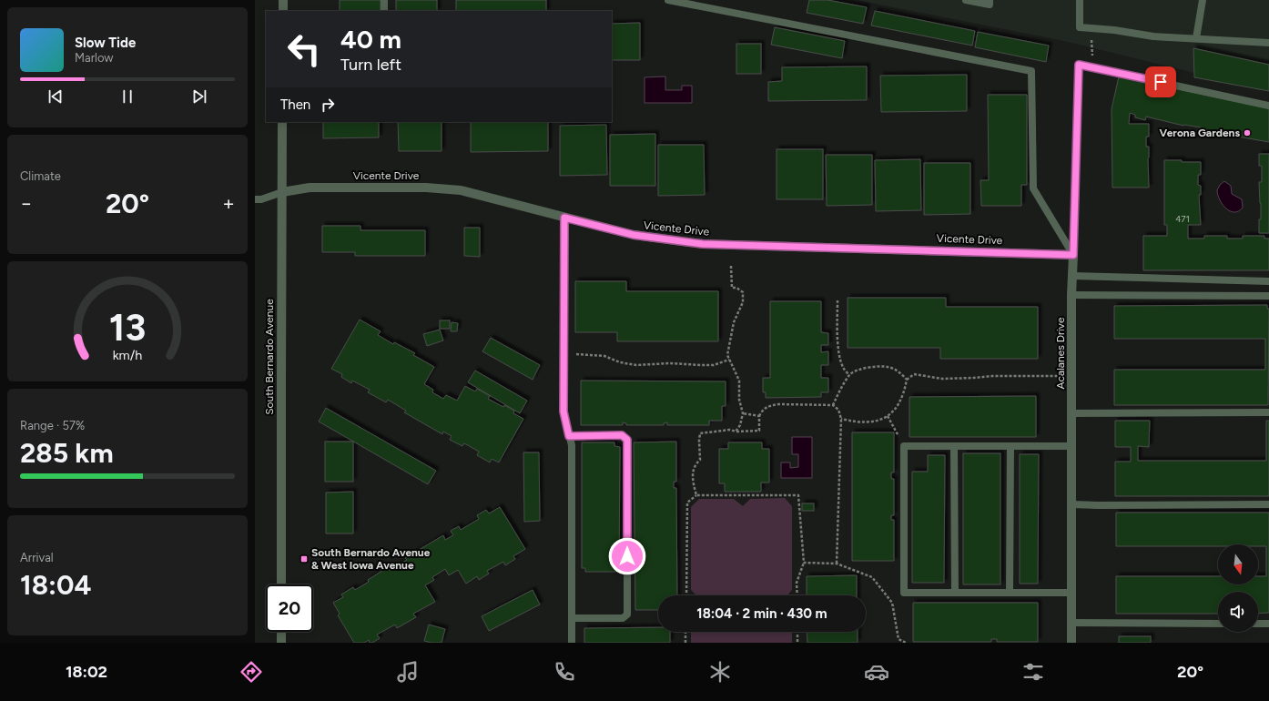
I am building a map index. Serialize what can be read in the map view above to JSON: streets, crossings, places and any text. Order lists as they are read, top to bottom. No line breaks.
{"streets":{"street":["Vicente Drive","Acalanes Drive","South Bernardo Avenue"]},"crossings":[["Vicente Drive","Acalanes Drive"],["Vicente Drive","South Bernardo Avenue"]],"places":{"other":["Verona Gardens"],"transit":["South Bernardo Avenue & West Iowa Avenue"]},"house_numbers":["471"],"north":"bottom","page":{"turn":["40 m","Turn left"],"song":["Slow Tide","Marlow"],"then":"Then","tile":["Climate",["Range · 57%","285 km"],["Arrival","18:04"]],"heat":["−","20°","+"],"limit":"20","trip":"18:04 · 2 min · 430 m","tabs":["18:02","20°"],"gauge":["13","km/h"]}}
